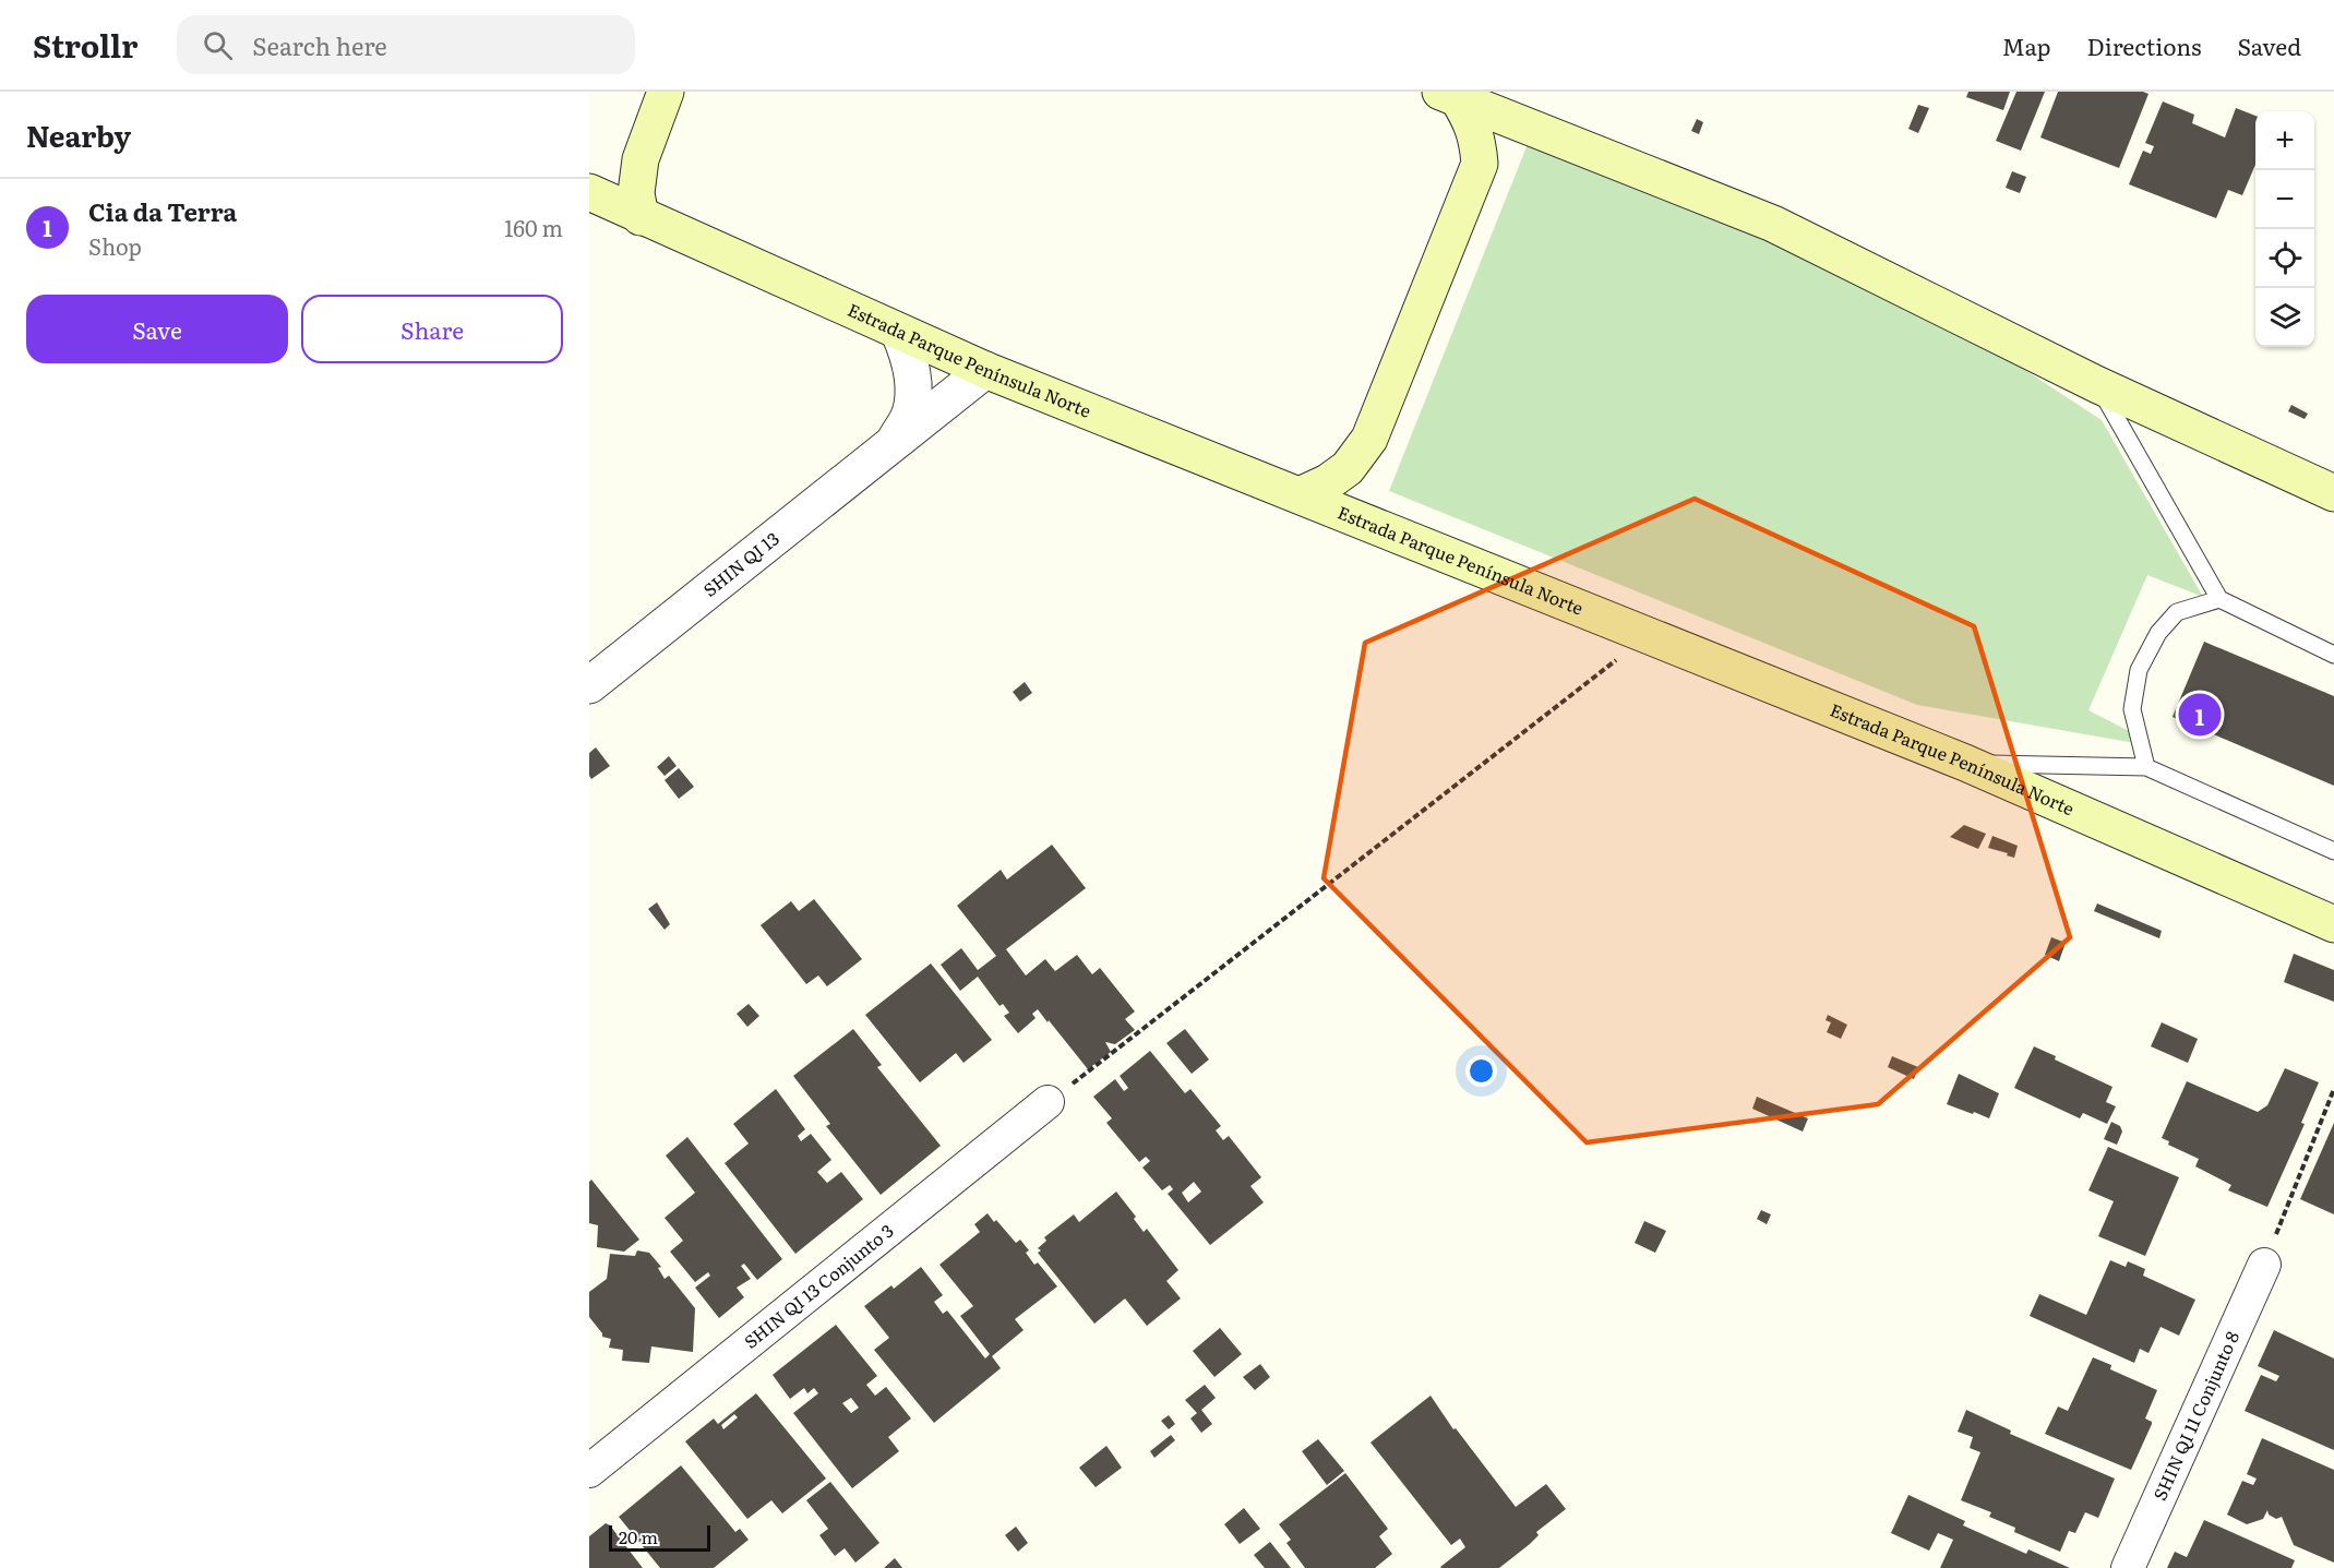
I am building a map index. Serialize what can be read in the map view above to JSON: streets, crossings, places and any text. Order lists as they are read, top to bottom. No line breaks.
{"streets":{"main road":["Estrada Parque Península Norte"],"street":["SHIN QI 13","SHIN QI 13 Conjunto 3","SHIN QI 11 Conjunto 8"]},"crossings":[["Estrada Parque Península Norte","SHIN QI 13"]],"scale_bar":"20 m","page":{"header":"Strollr","search":"Search here","nav":["Map","Directions","Saved"],"heading":"Nearby","map_buttons":["+","−"],"list":[{"mark":"1","name":"Cia da Terra","note":"Shop","value":"160 m"}],"buttons":["Save","Share"],"pins":"1","scale":"20 m"}}
